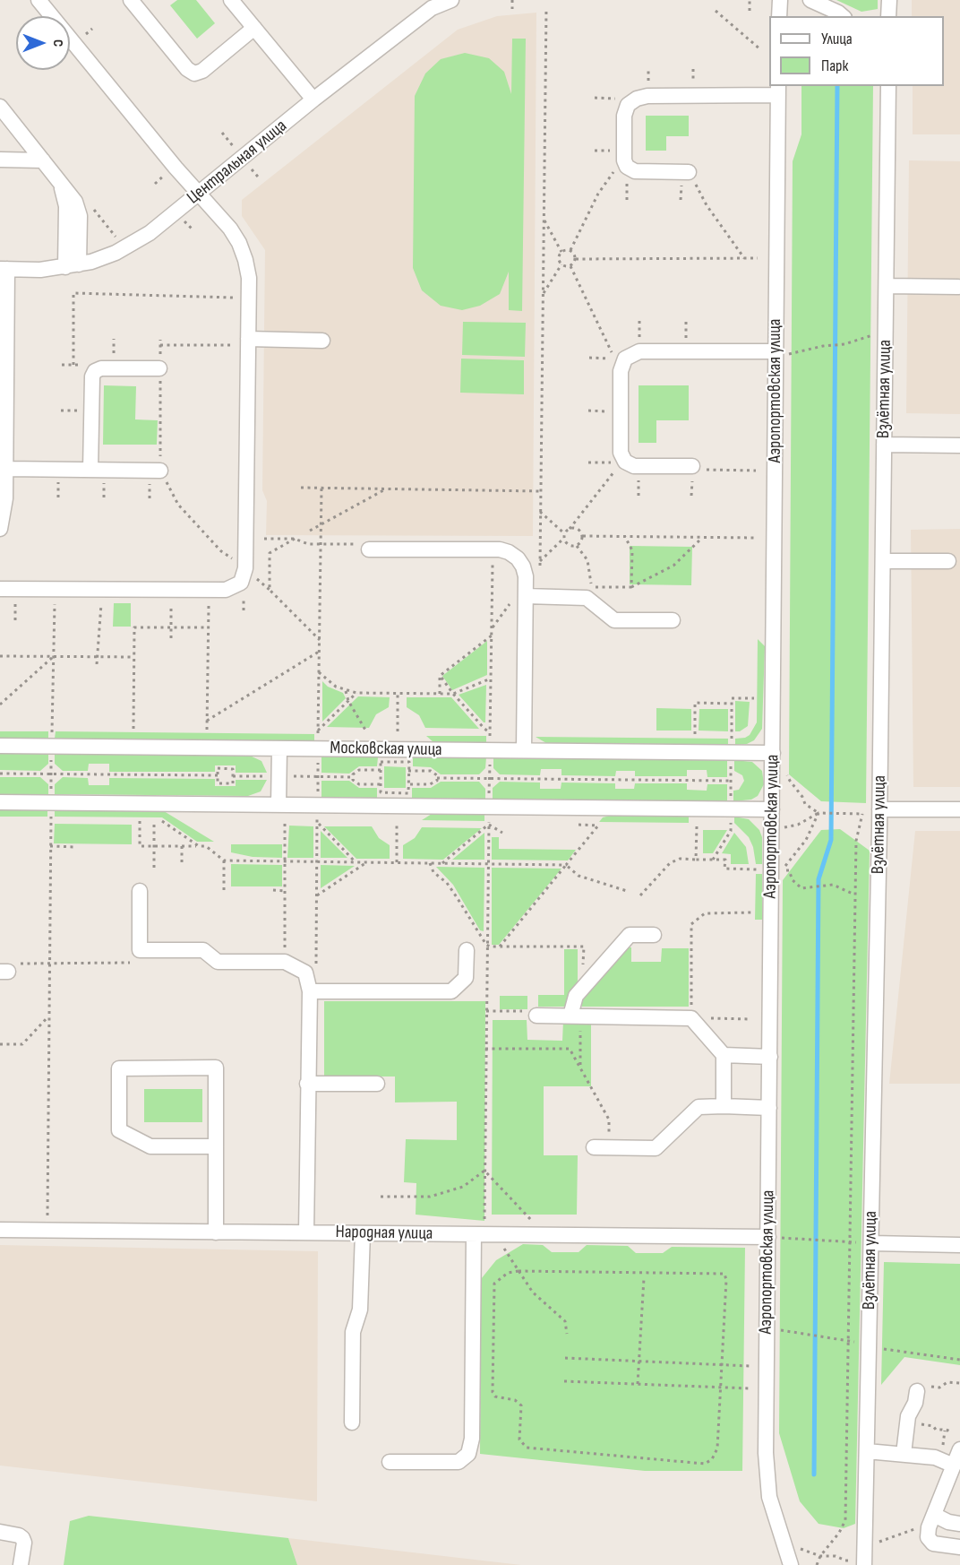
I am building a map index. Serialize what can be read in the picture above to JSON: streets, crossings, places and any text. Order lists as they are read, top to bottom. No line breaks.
{"streets":{"street":["Центральная улица","Взлётная улица","Аэропортовская улица","Московская улица","Народная улица"]},"crossings":[["Аэропортовская улица","Московская улица"],["Аэропортовская улица","Народная улица"]],"legend":["Улица","Парк"],"north":"right"}
